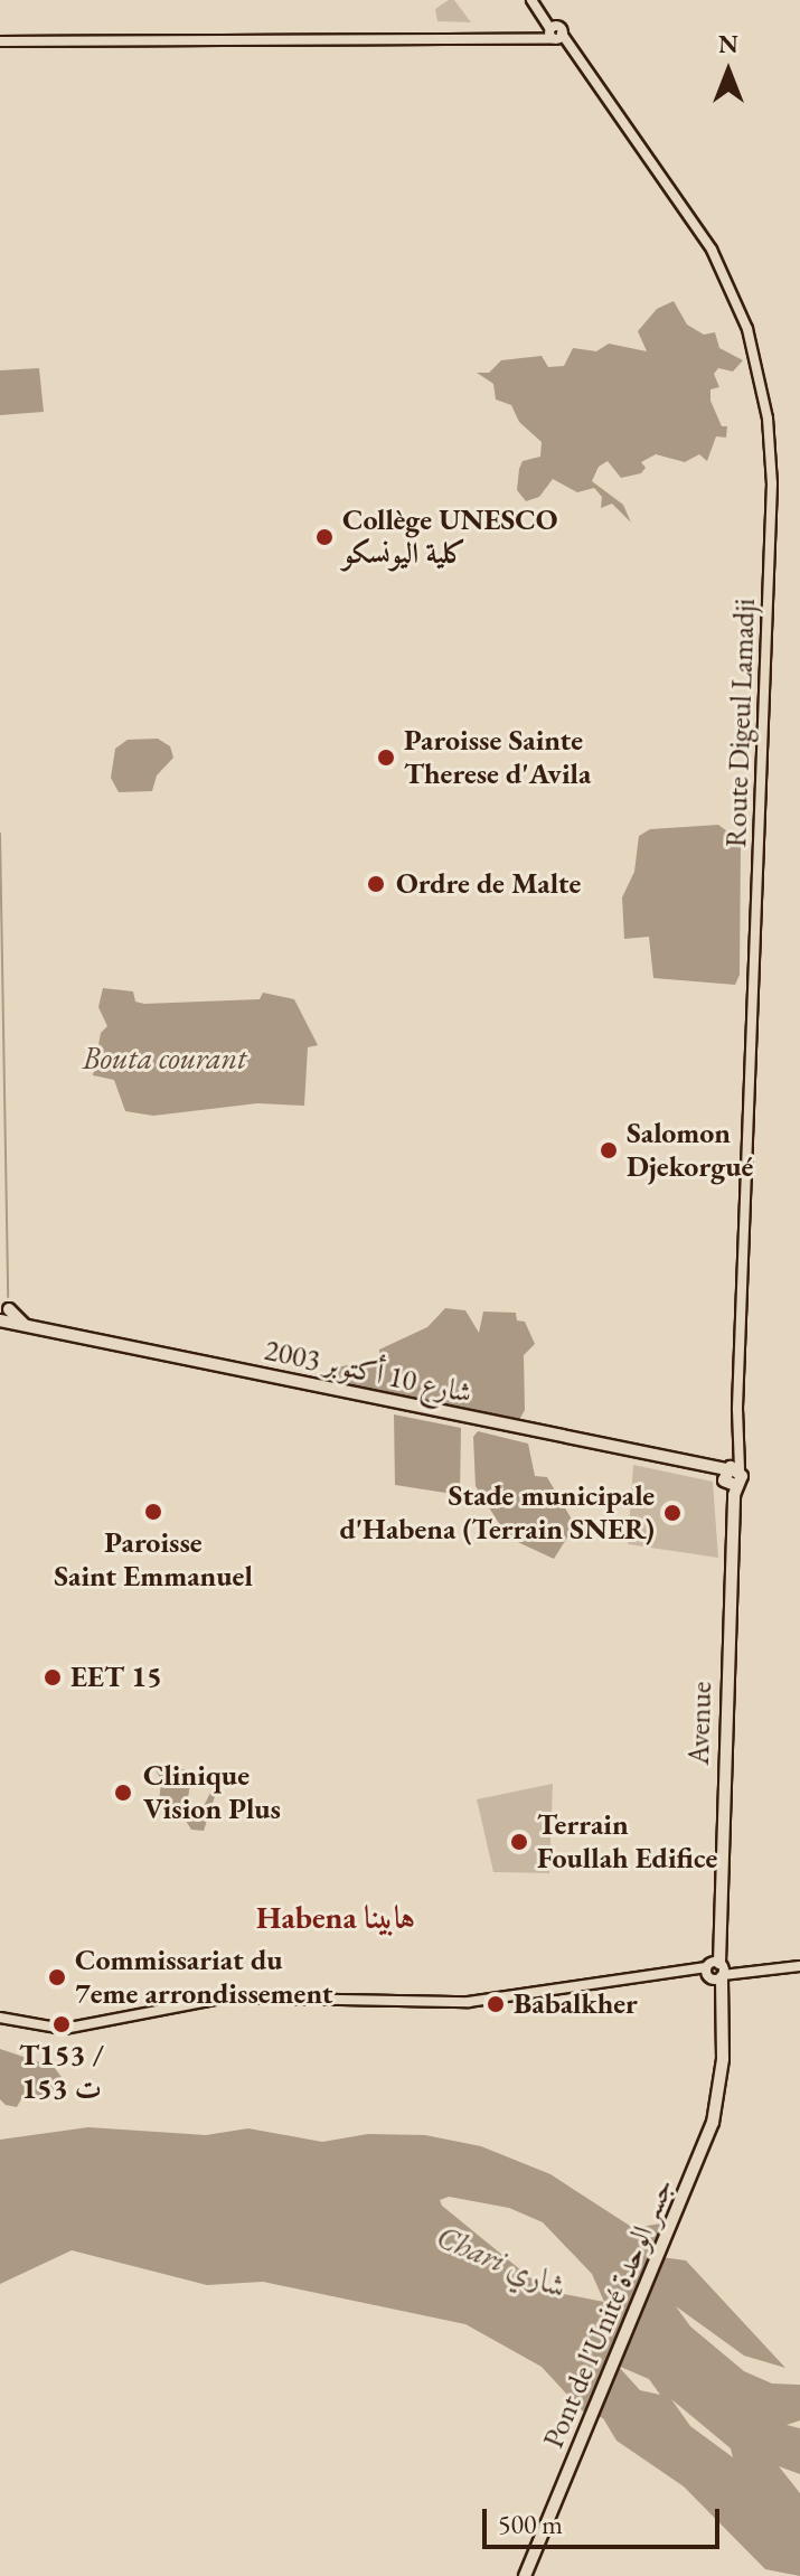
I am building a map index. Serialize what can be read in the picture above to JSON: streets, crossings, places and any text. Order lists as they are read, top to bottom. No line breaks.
{"streets":{"highway":["شارع 10 أكتوبر 2003","Pont de l'Unité جسر الوحدة"],"main road":["Route Digeul Lamadji"]},"crossings":[["Route Digeul Lamadji","شارع 10 أكتوبر 2003"]],"districts":["Habena هابينا"],"water":["Bouta courant","Chari شاري"],"places":["Collège UNESCO كلية اليونسكو","Paroisse Sainte Therese d'Avila","Ordre de Malte","Salomon Djekorgué","Paroisse Saint Emmanuel","Stade municipale d'Habena (Terrain SNER)","EET 15","Clinique Vision Plus","Terrain Foullah Edifice","Commissariat du 7eme arrondissement","Babalkher","T153 / ت 153"],"scale_bar":"500 m","north":"top"}
